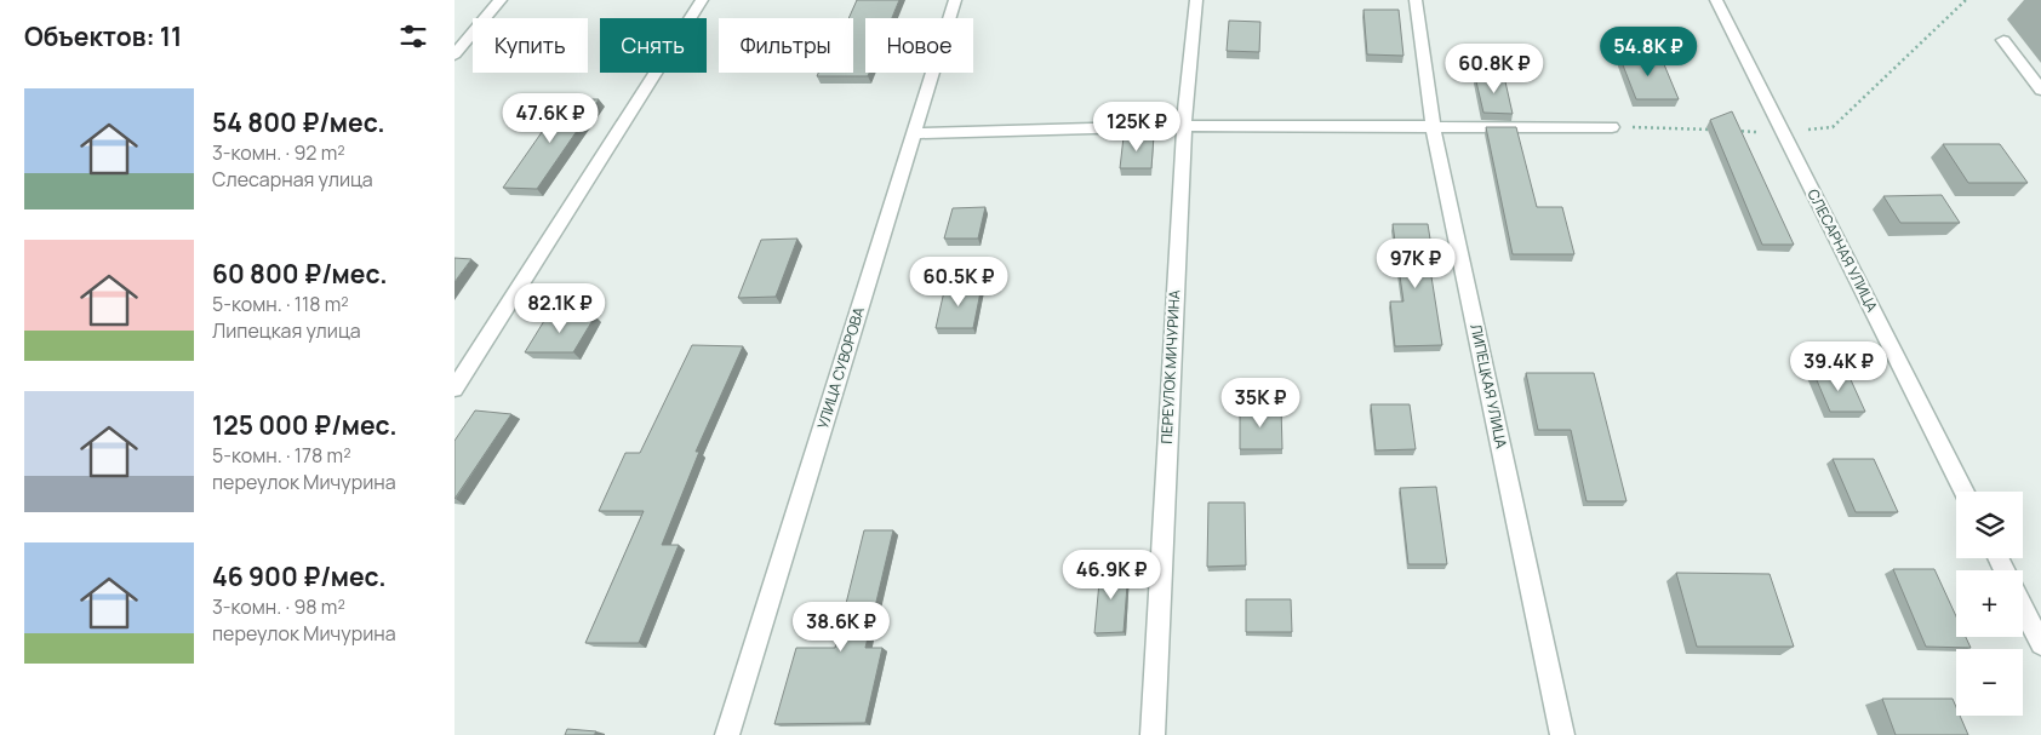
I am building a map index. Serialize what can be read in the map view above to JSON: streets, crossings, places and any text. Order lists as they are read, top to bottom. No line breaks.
{"streets":{"street":["СЛЕСАРНАЯ УЛИЦА","ПЕРЕУЛОК МИЧУРИНА","УЛИЦА СУВОРОВА","ЛИПЕЦКАЯ УЛИЦА"]},"page":{"heading":"Объектов: 11","chip":["Купить","Снять","Фильтры","Новое"],"price":["54.8K ₽","60.8K ₽","47.6K ₽","125K ₽","97K ₽","60.5K ₽","82.1K ₽","39.4K ₽","35K ₽","46.9K ₽","38.6K ₽"],"list":[{"name":"54 800 ₽/мес.","note":"3-комн. · 92 m² · Слесарная улица"},{"name":"60 800 ₽/мес.","note":"5-комн. · 118 m² · Липецкая улица"},{"name":"125 000 ₽/мес.","note":"5-комн. · 178 m² · переулок Мичурина"},{"name":"46 900 ₽/мес.","note":"3-комн. · 98 m² · переулок Мичурина"}],"map_buttons":["+","−"]}}
